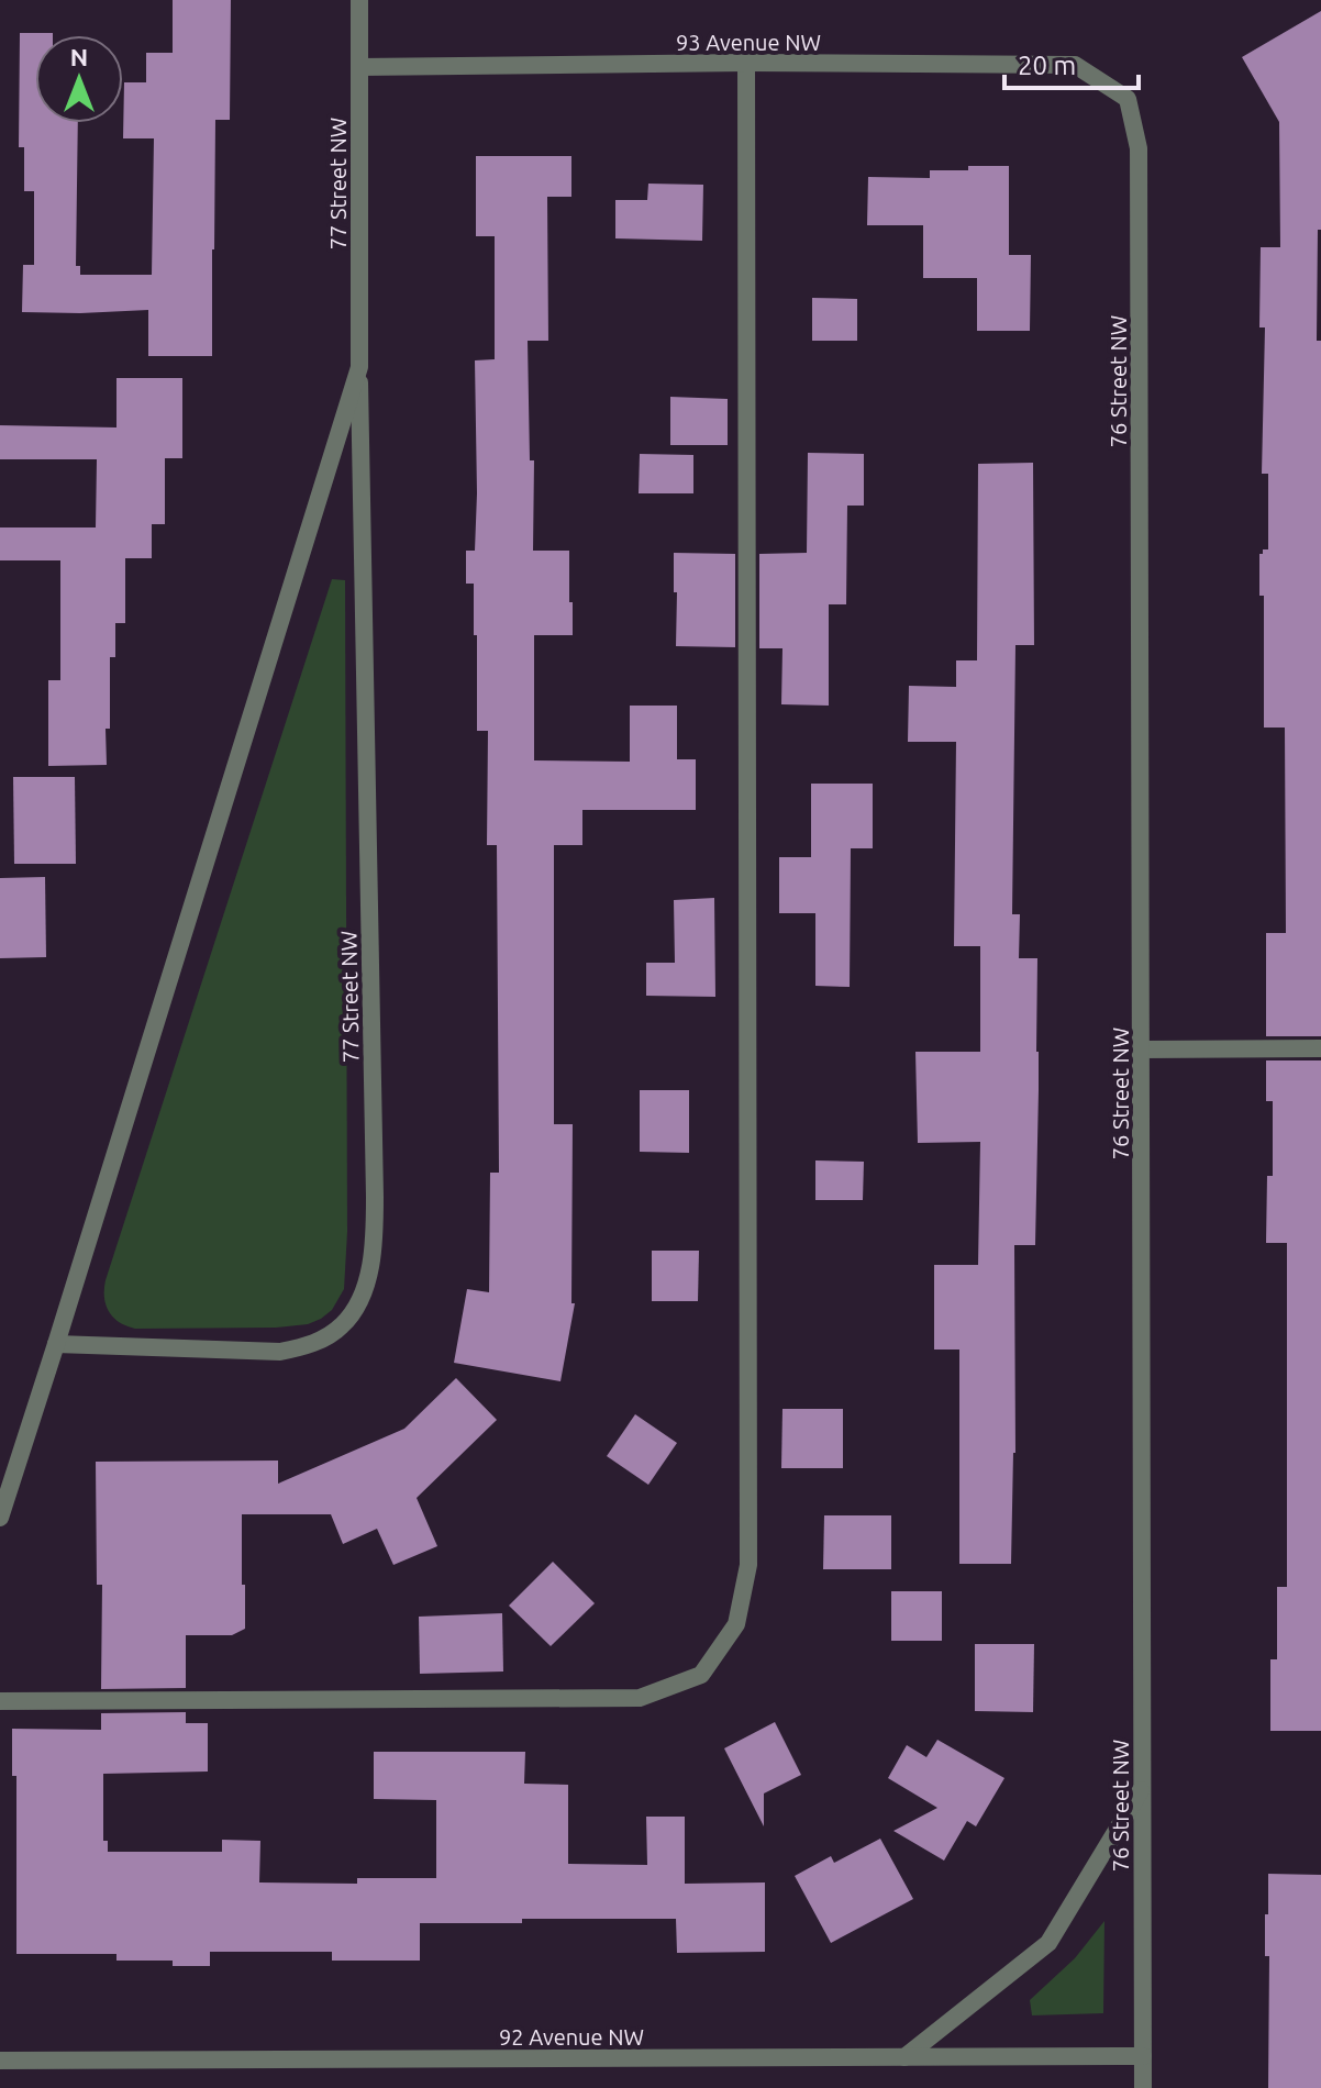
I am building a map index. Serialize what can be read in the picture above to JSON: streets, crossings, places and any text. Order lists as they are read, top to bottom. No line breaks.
{"streets":{"street":["93 Avenue NW","77 Street NW","76 Street NW","92 Avenue NW"]},"crossings":[["93 Avenue NW","77 Street NW"],["93 Avenue NW","76 Street NW"],["76 Street NW","92 Avenue NW"]],"scale_bar":"20 m","north":"top"}
